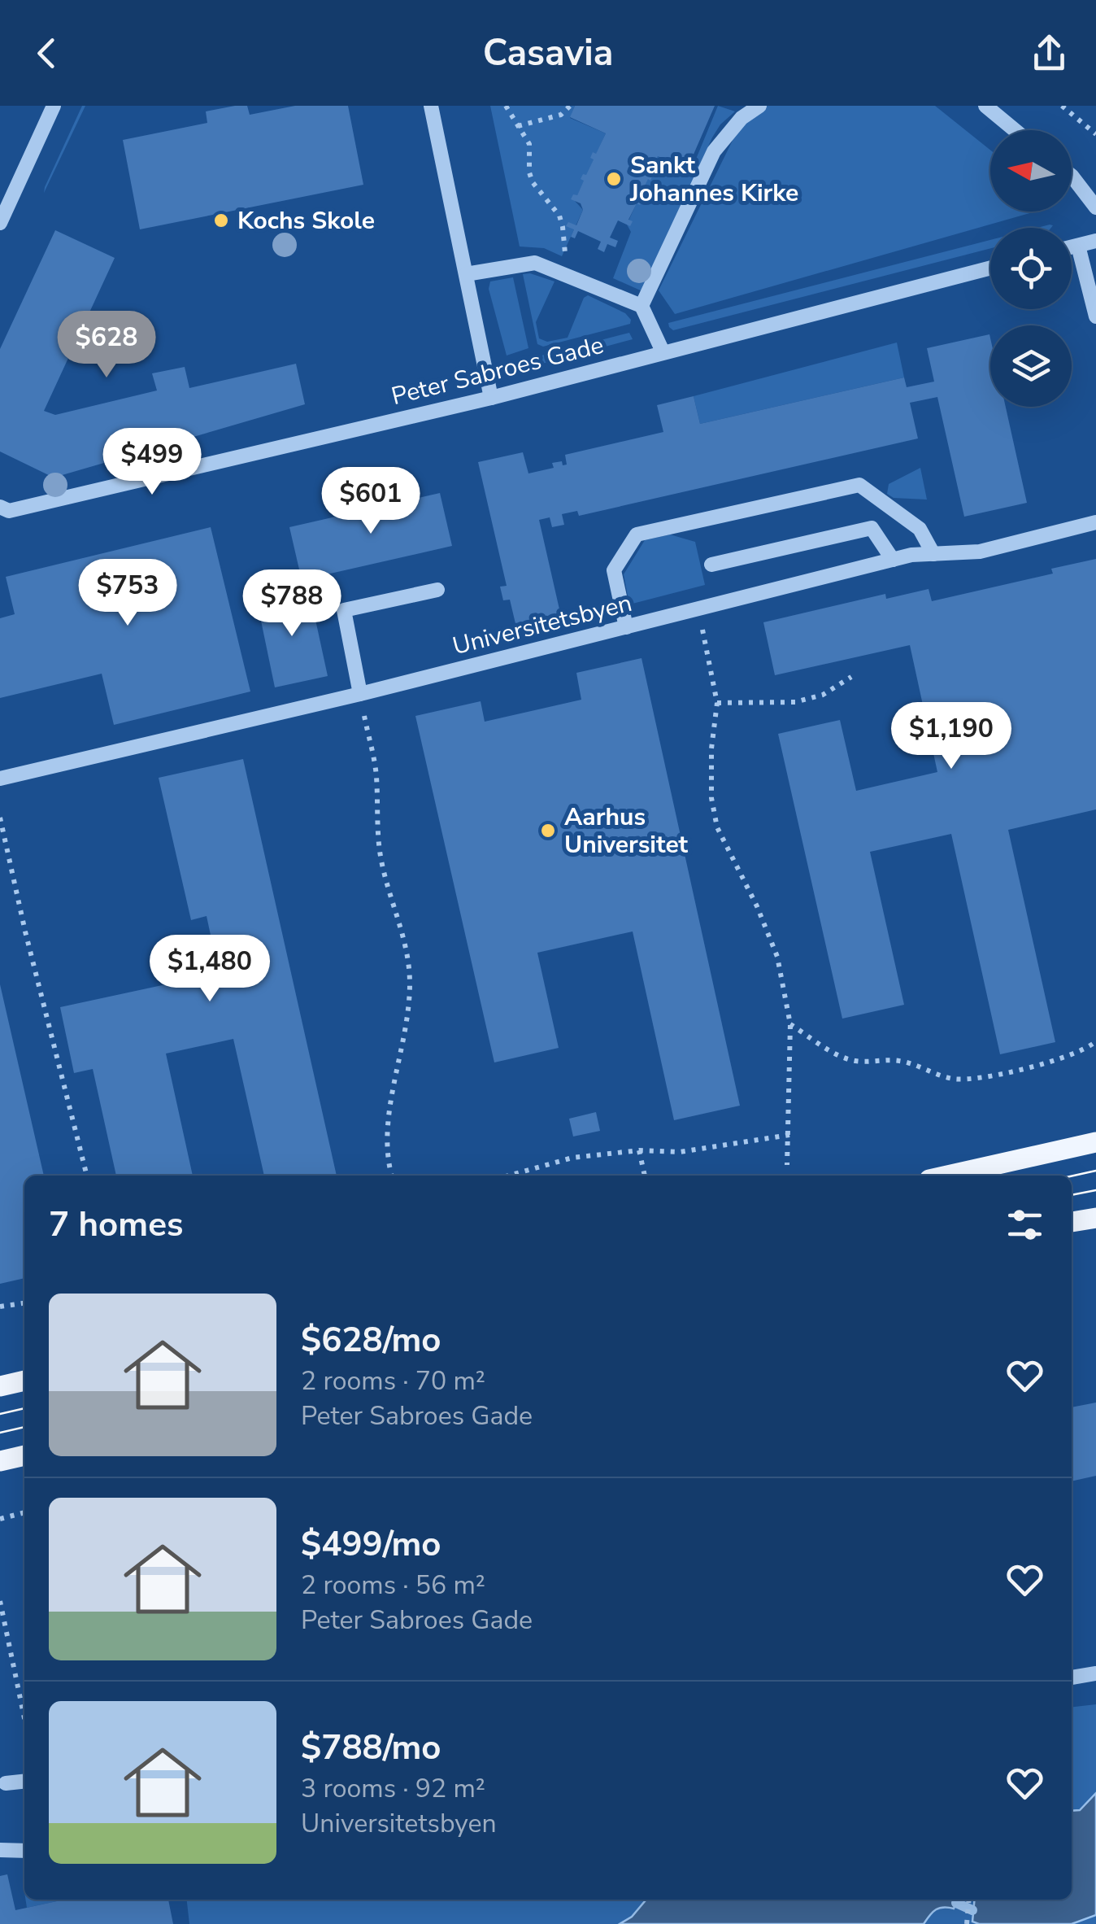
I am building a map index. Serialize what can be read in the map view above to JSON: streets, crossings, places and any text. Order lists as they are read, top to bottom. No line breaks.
{"streets":{"street":["Peter Sabroes Gade","Universitetsbyen"]},"places":["Sankt Johannes Kirke","Kochs Skole","Aarhus Universitet"],"north":"left","page":{"header":"Casavia","price":["$628","$499","$601","$753","$788","$1,190","$1,480"],"heading":"7 homes","list":[{"name":"$628/mo","note":"2 rooms · 70 m² · Peter Sabroes Gade"},{"name":"$499/mo","note":"2 rooms · 56 m² · Peter Sabroes Gade"},{"name":"$788/mo","note":"3 rooms · 92 m² · Universitetsbyen"}]}}
